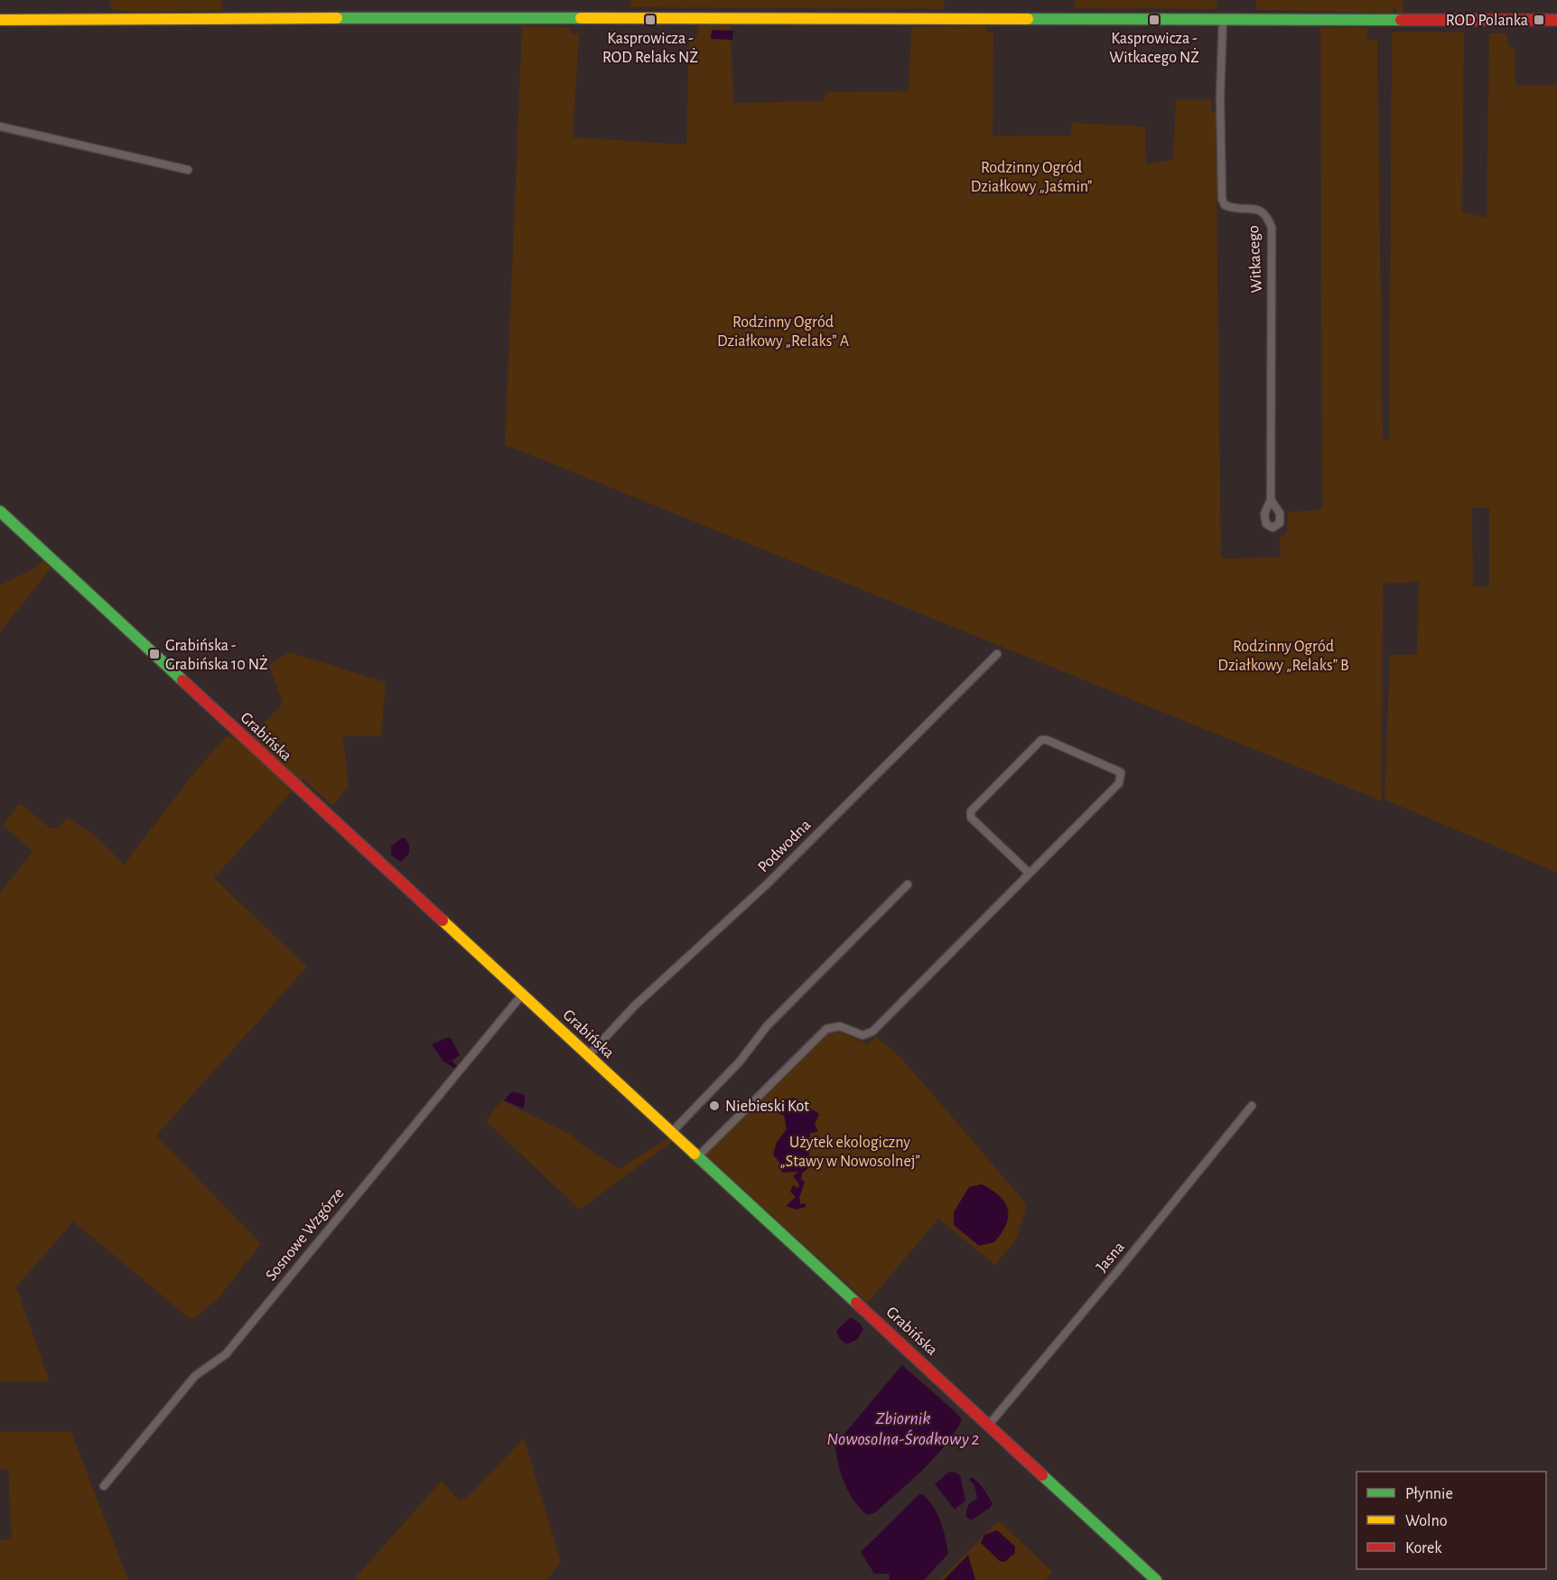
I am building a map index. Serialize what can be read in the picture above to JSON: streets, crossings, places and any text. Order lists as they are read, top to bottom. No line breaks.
{"streets":{"street":["Witkacego","Grabińska","Podwodna","Sosnowe Wzgórze","Jasna"]},"crossings":[["Grabińska","Podwodna"],["Grabińska","Sosnowe Wzgórze"],["Grabińska","Jasna"]],"water":["Zbiornik Nowosolna-Środkowy 2"],"parks":["Rodzinny Ogród Działkowy „Jaśmin”","Rodzinny Ogród Działkowy „Relaks” A","Rodzinny Ogród Działkowy „Relaks” B","Użytek ekologiczny „Stawy w Nowosolnej”"],"places":{"transit":["Kasprowicza - ROD Relaks NŻ","Kasprowicza - Witkacego NŻ","ROD Polanka","Grabińska - Grabińska 10 NŻ"],"other":["Niebieski Kot"]},"legend":["Płynnie","Wolno","Korek"]}
